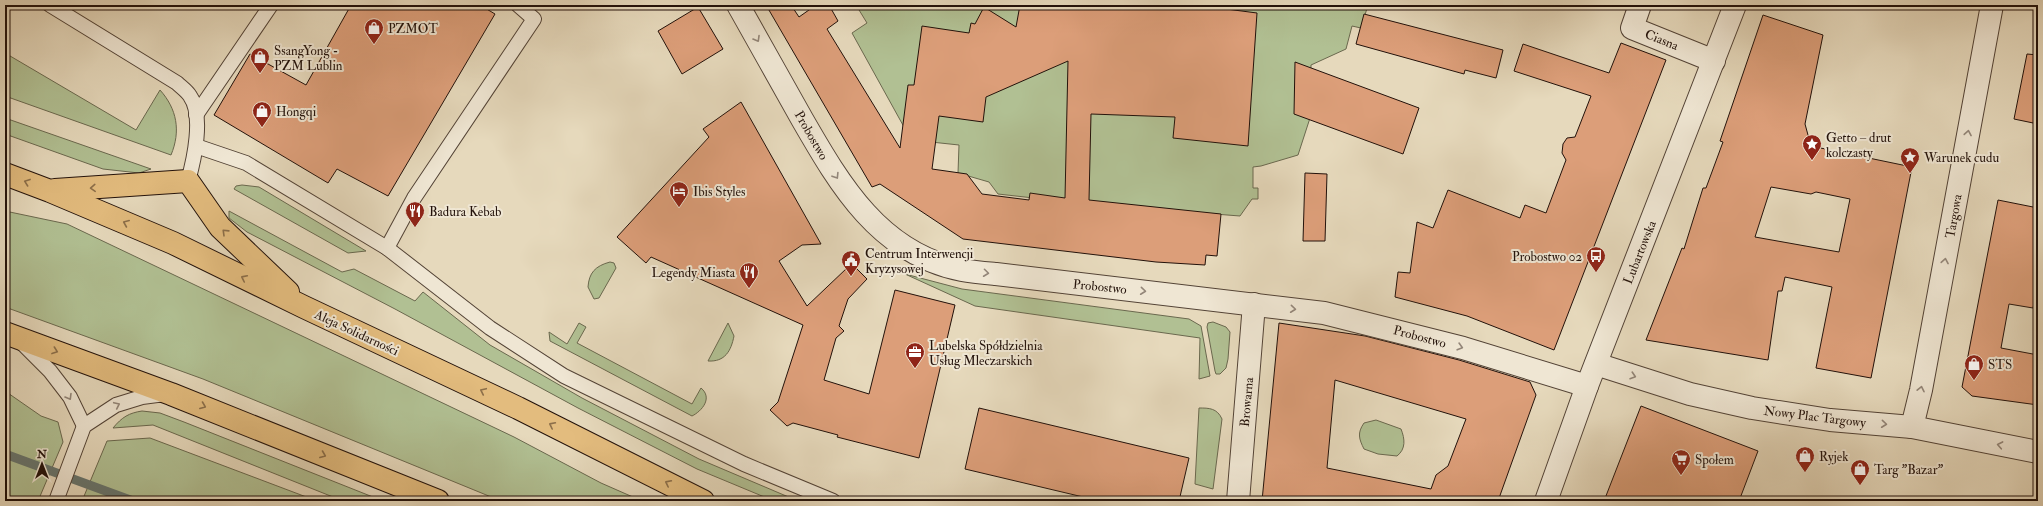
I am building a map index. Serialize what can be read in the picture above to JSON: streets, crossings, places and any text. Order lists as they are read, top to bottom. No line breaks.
{"streets":{"main road":["Aleja Solidarności"],"street":["Ciasna","Probostwo","Targowa","Lubartowska","Browarna","Nowy Plac Targowy"]},"crossings":[["Ciasna","Lubartowska"],["Probostwo","Lubartowska"],["Probostwo","Browarna"],["Targowa","Nowy Plac Targowy"],["Lubartowska","Nowy Plac Targowy"]],"one_way":["Probostwo","Targowa"],"places":{"shop":["PZMOT","SsangYong - PZM Lublin","Hongqi","STS","Ryjek","Targ \"Bazar\""],"place":["Getto – drut kolczasty","Warunek cudu"],"hotel":["Ibis Styles"],"restaurant":["Badura Kebab","Legendy Miasta"],"bus stop":["Probostwo 02"],"public building":["Centrum Interwencji Kryzysowej"],"office":["Lubelska Spółdzielnia Usług Mleczarskich"],"supermarket":["Społem"]},"north":"top"}
